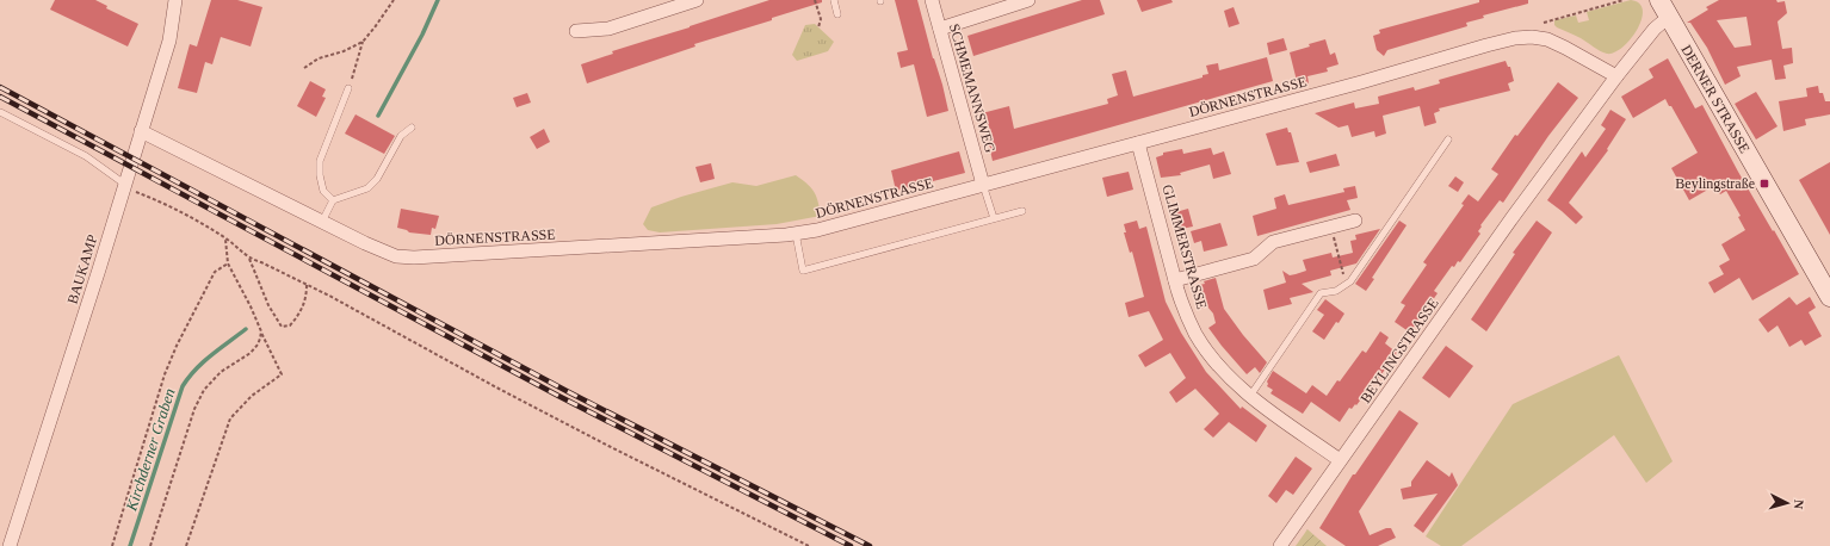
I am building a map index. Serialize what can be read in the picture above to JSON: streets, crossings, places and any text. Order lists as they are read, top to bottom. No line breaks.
{"streets":{"main road":["DERNER STRASSE"],"street":["SCHMEMANNSWEG","DÖRNENSTRASSE","GLIMMERSTRASSE","BAUKAMP","BEYLINGSTRASSE"]},"crossings":[["SCHMEMANNSWEG","DÖRNENSTRASSE"],["DÖRNENSTRASSE","GLIMMERSTRASSE"],["DÖRNENSTRASSE","BAUKAMP"],["DÖRNENSTRASSE","BEYLINGSTRASSE"],["DERNER STRASSE","BEYLINGSTRASSE"],["GLIMMERSTRASSE","BEYLINGSTRASSE"]],"water":["Kirchderner Graben"],"places":{"transit":["Beylingstraße"]},"north":"right"}
